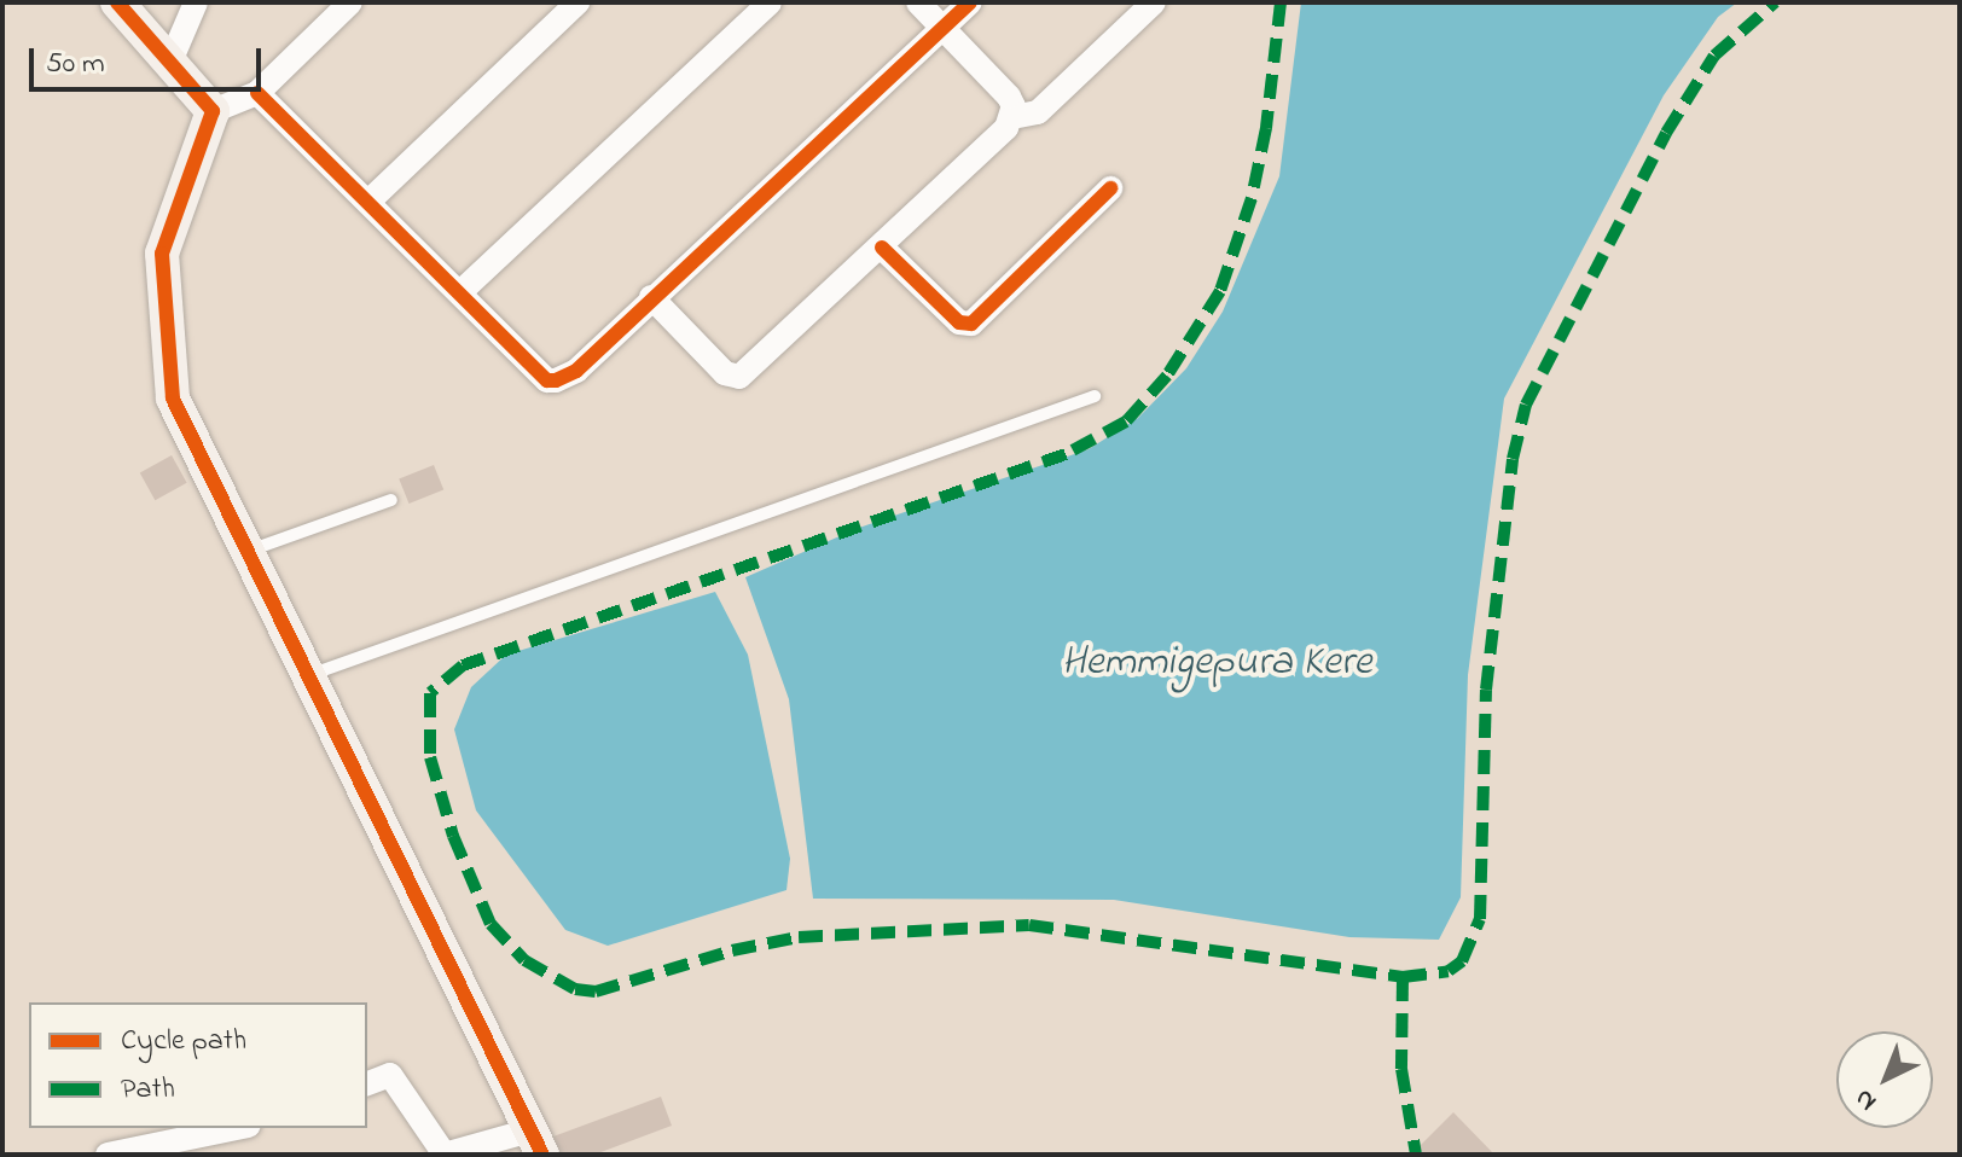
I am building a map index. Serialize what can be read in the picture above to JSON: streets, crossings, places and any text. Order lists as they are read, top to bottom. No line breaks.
{"water":["Hemmigepura Kere"],"legend":["Cycle path","Path"],"scale_bar":"50 m","north":"bottom left"}
